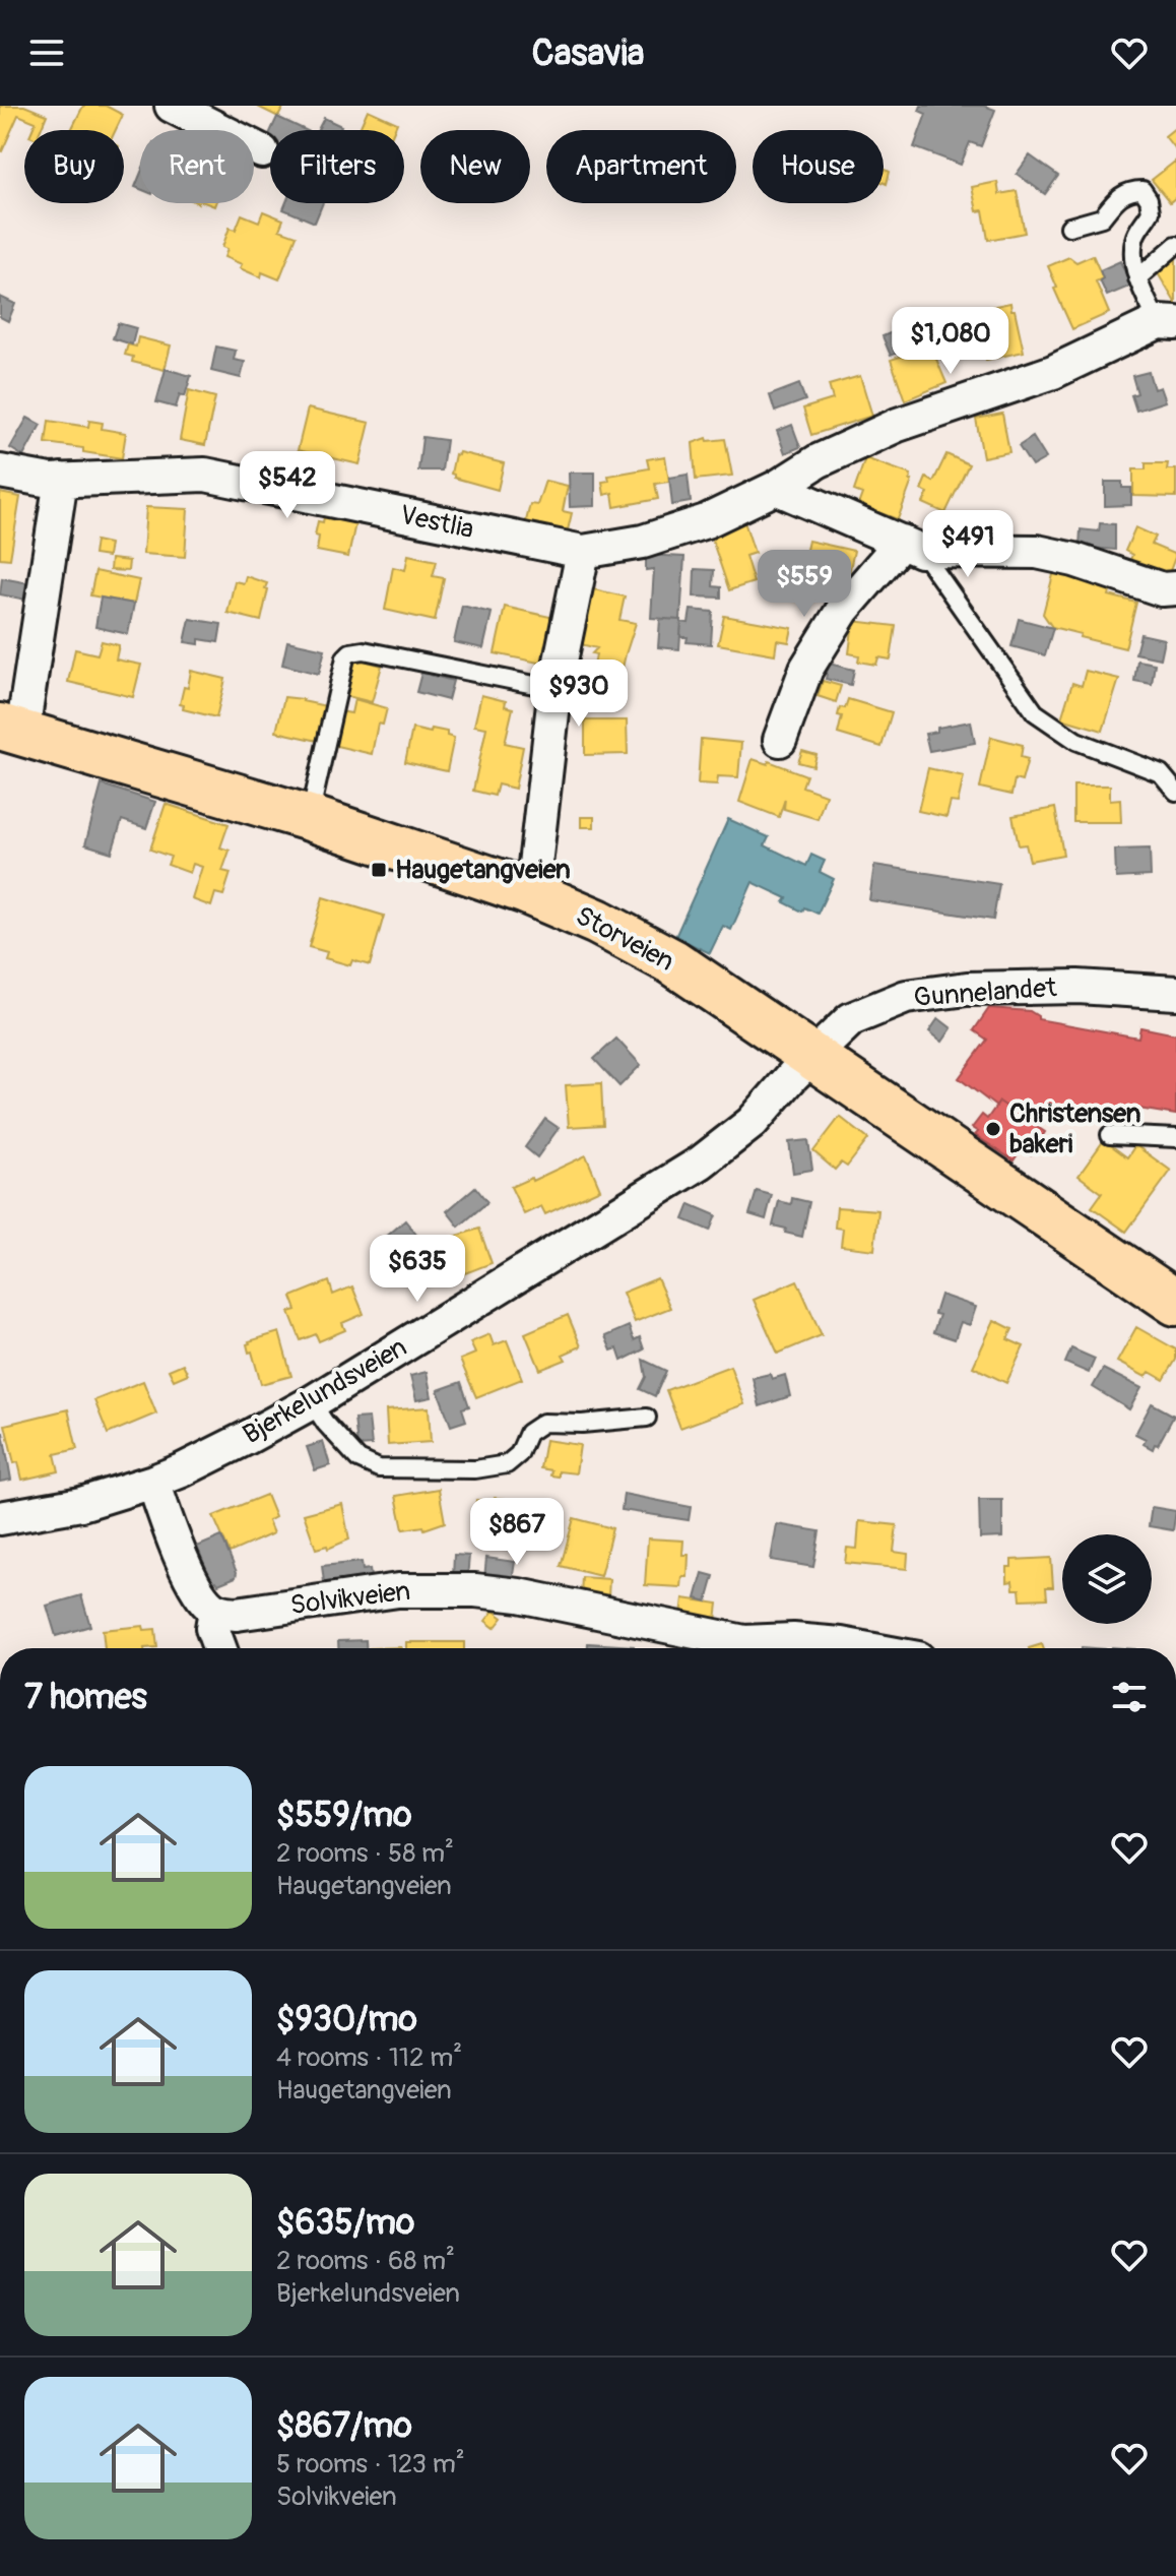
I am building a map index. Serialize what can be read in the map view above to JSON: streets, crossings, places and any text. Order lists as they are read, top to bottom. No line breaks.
{"streets":{"main road":["Storveien"],"street":["Vestlia","Gunnelandet","Bjerkelundsveien","Solvikveien"]},"crossings":[["Storveien","Gunnelandet"],["Storveien","Bjerkelundsveien"],["Gunnelandet","Bjerkelundsveien"]],"places":{"transit":["Haugetangveien"],"other":["Christensen bakeri"]},"page":{"header":"Casavia","chip":["Buy","Rent","Filters","New","Apartment","House"],"price":["$1,080","$542","$491","$559","$930","$635","$867"],"heading":"7 homes","list":[{"name":"$559/mo","note":"2 rooms · 58 m² · Haugetangveien"},{"name":"$930/mo","note":"4 rooms · 112 m² · Haugetangveien"},{"name":"$635/mo","note":"2 rooms · 68 m² · Bjerkelundsveien"},{"name":"$867/mo","note":"5 rooms · 123 m² · Solvikveien"}]}}
